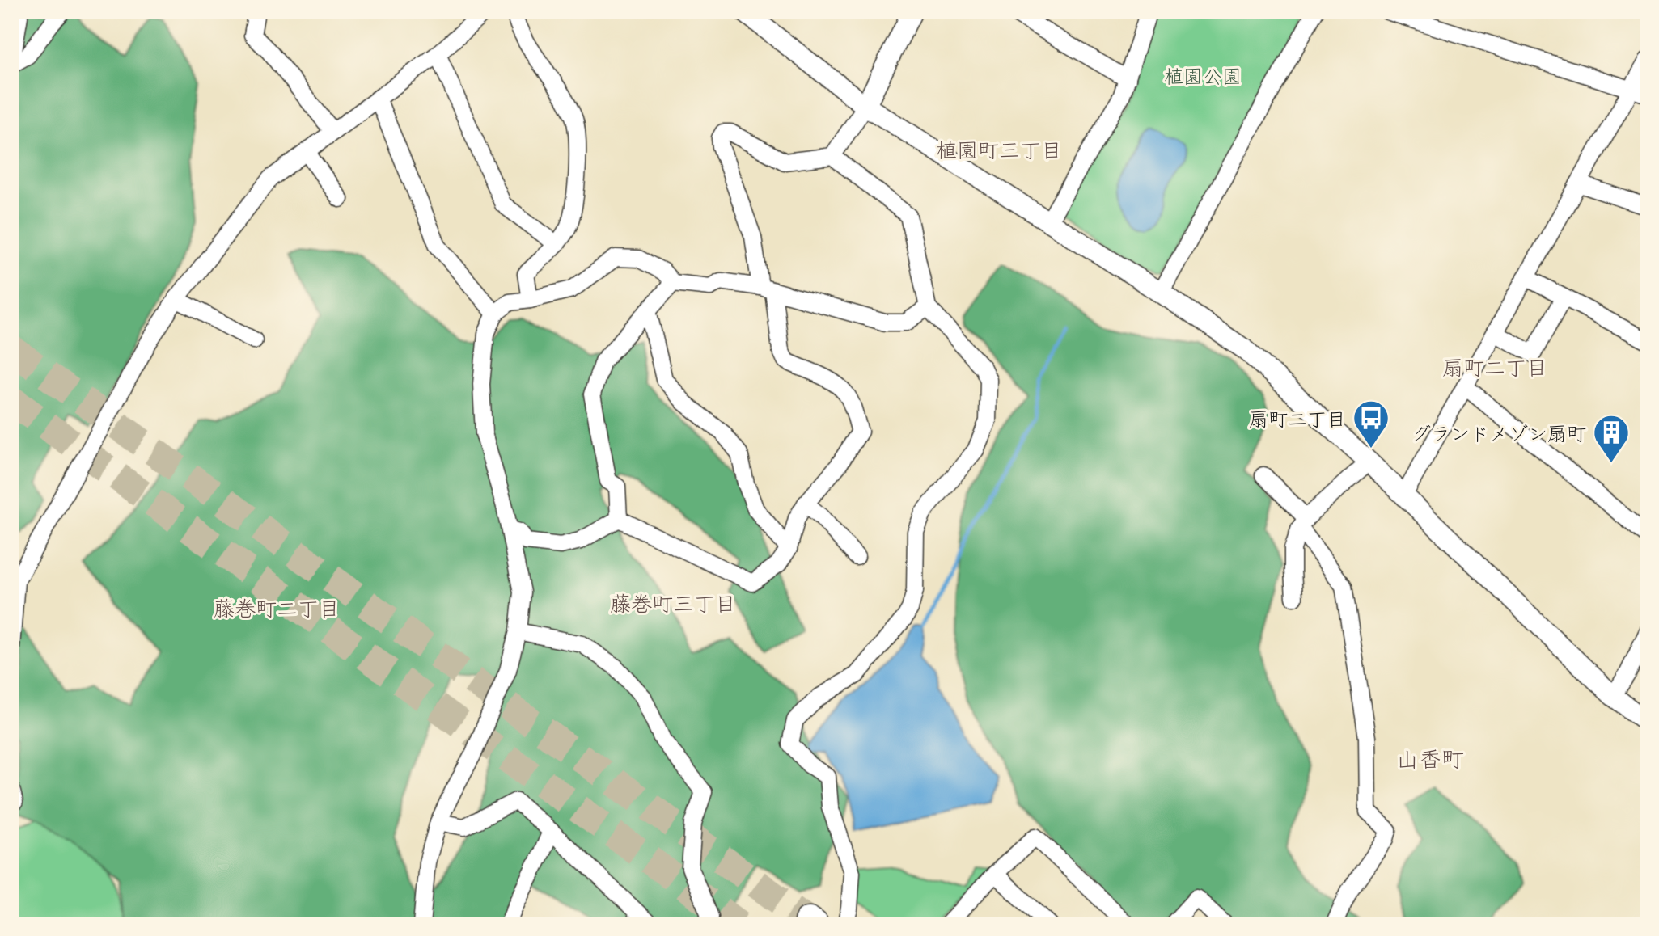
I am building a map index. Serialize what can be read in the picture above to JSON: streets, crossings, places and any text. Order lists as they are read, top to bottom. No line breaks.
{"districts":["植園町三丁目","扇町二丁目","藤巻町三丁目","藤巻町二丁目","山香町"],"parks":["植園公園"],"places":{"bus stop":["扇町二丁目"],"building":["グランドメゾン扇町"]}}
